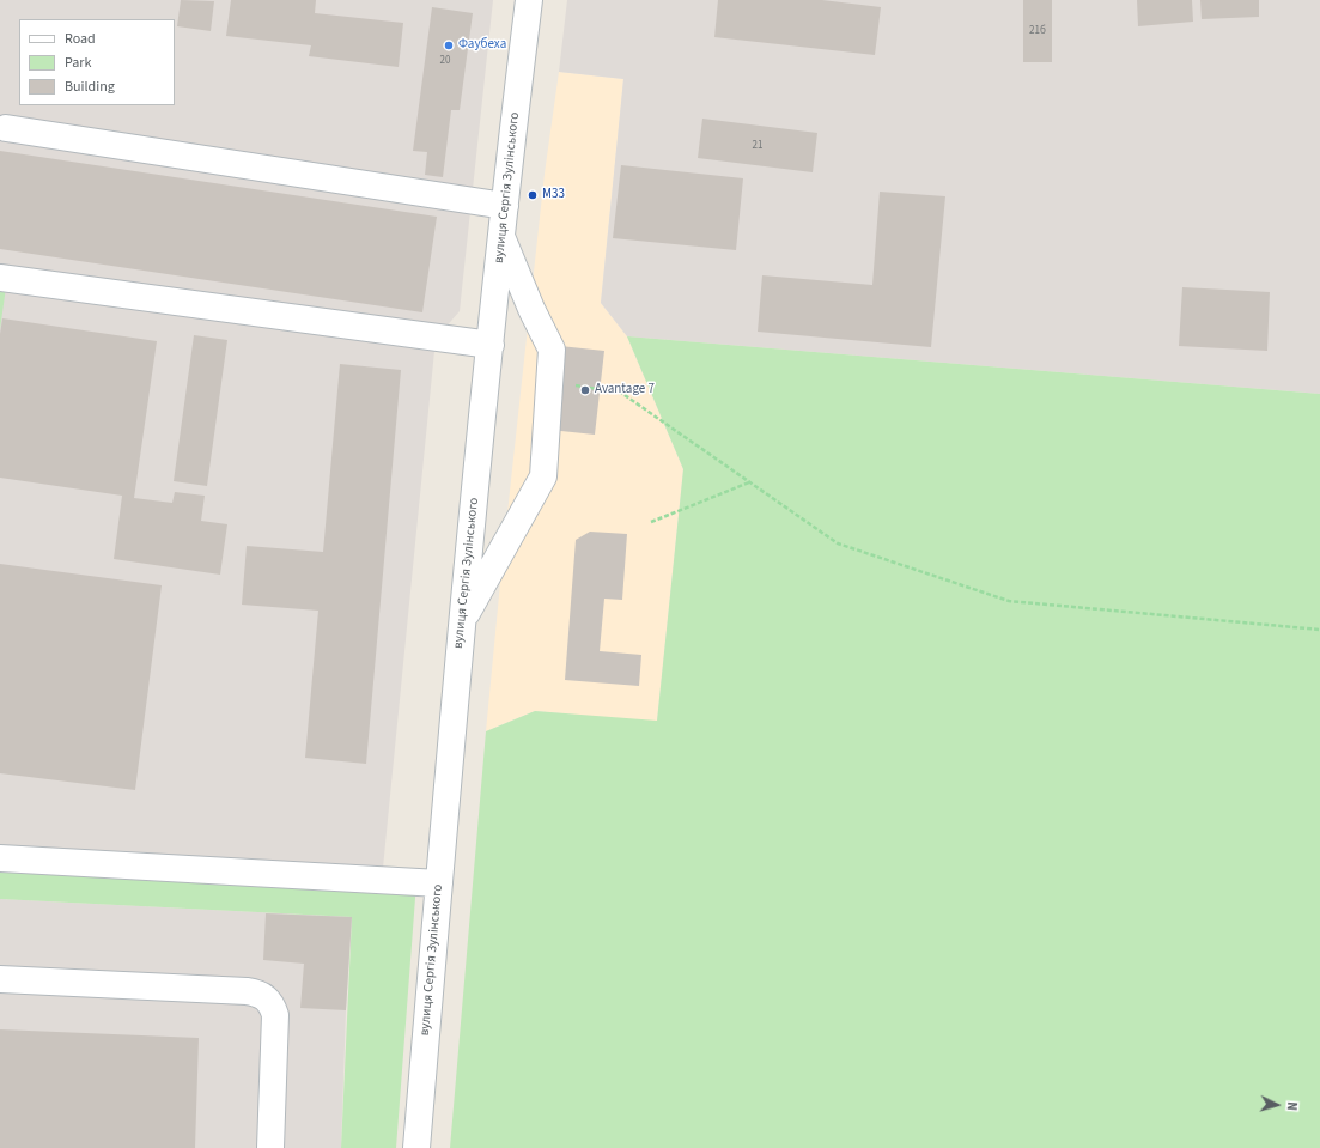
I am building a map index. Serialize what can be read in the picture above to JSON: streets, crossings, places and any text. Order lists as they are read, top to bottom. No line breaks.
{"streets":{"street":["вулиця Сергія Зулінського"]},"places":["Фаубеха","М33","Avantage 7"],"house_numbers":["21б","20","21"],"legend":["Road","Park","Building"],"north":"right"}
